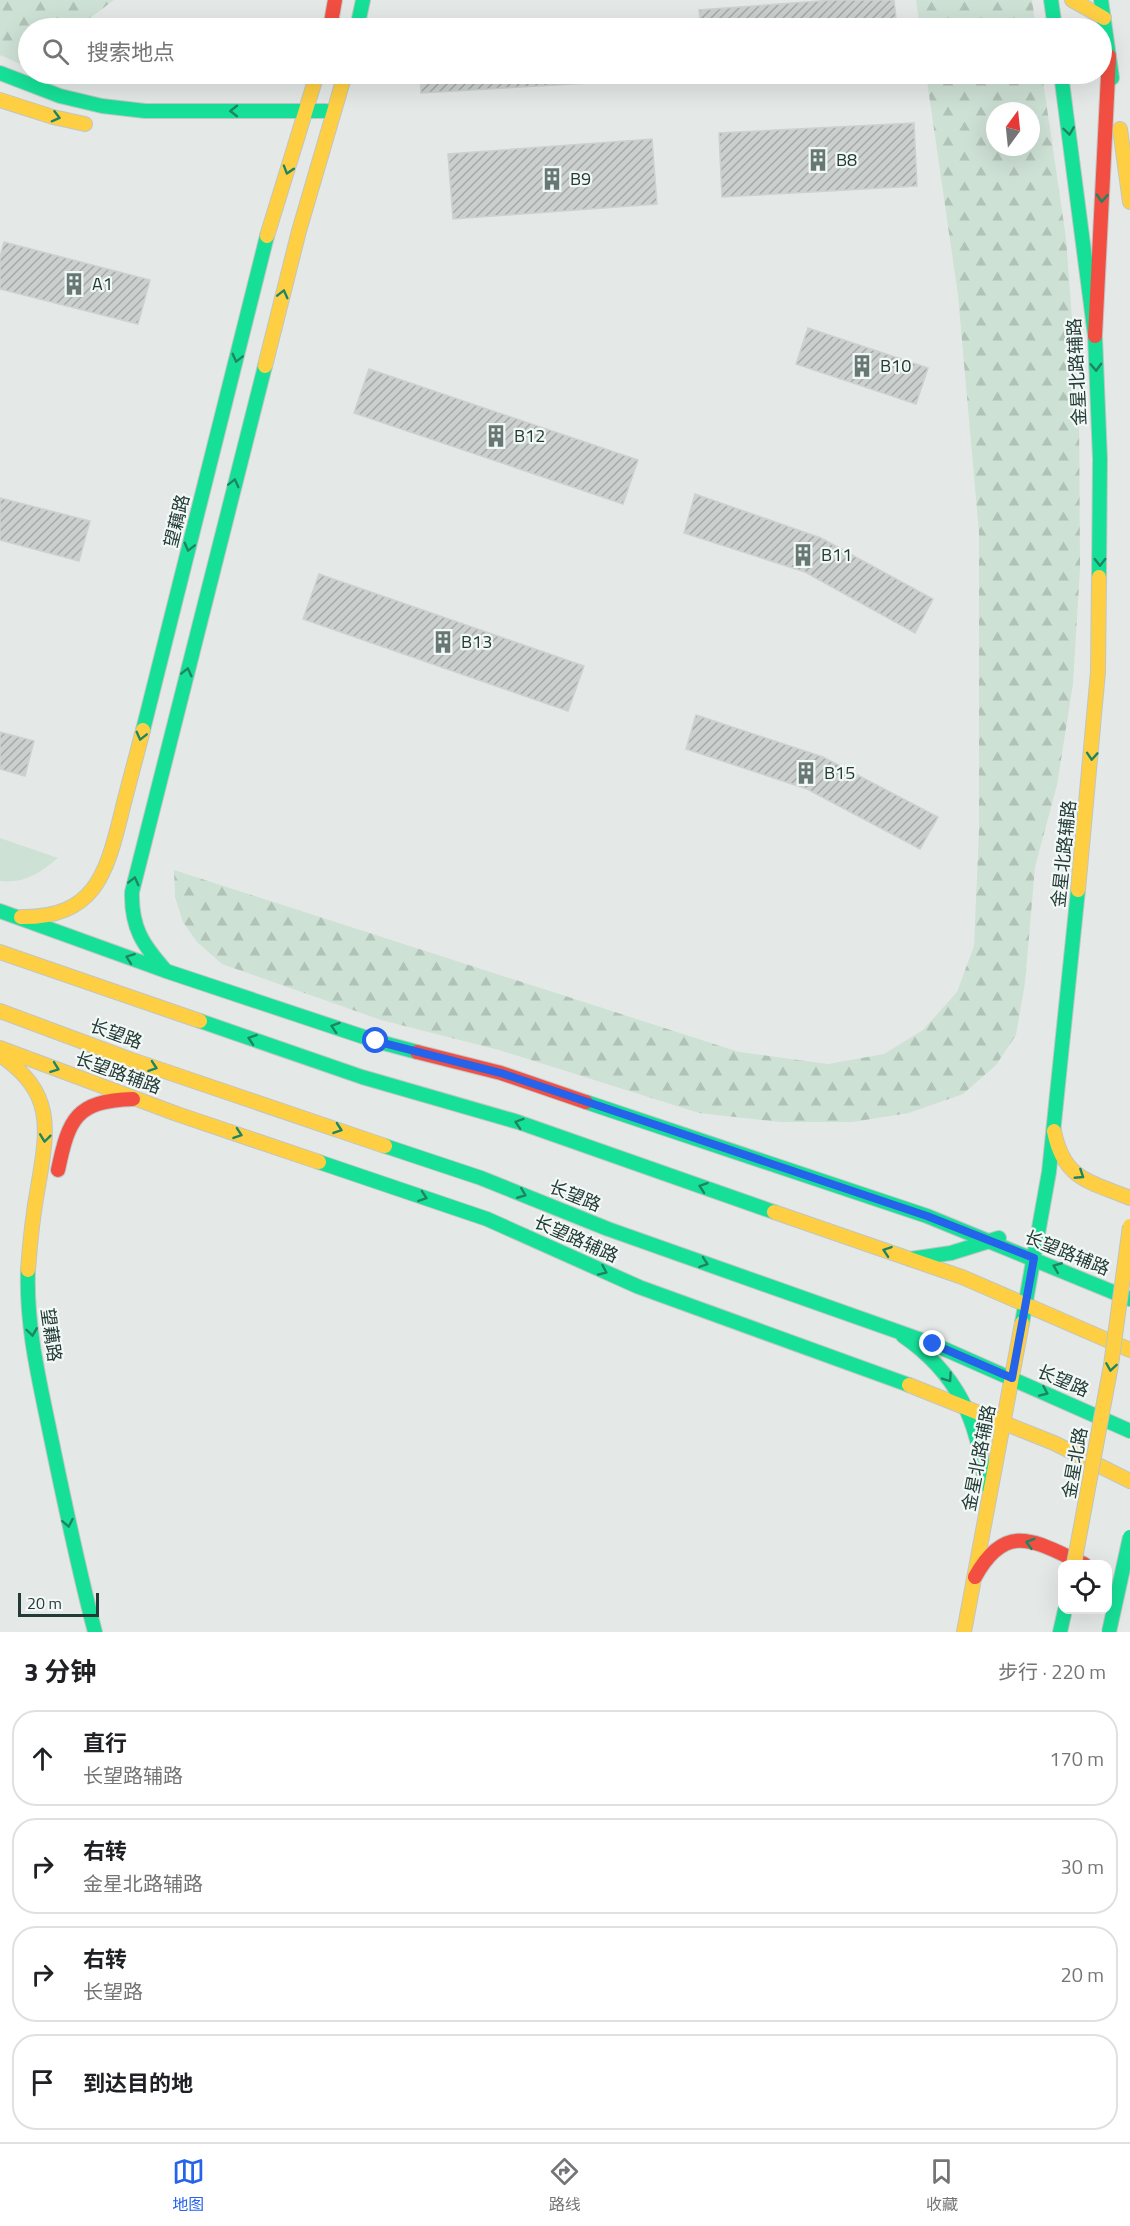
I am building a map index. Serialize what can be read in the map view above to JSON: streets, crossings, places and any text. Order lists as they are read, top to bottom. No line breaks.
{"streets":{"main road":["金星北路辅路","望藕路","长望路","长望路辅路","金星北路"]},"crossings":[["金星北路辅路","长望路"],["金星北路辅路","长望路辅路"],["望藕路","长望路辅路"]],"places":{"building":["B8","B9","A1","B10","B12","B11","B13","B15"]},"scale_bar":"20 m","north":"top","page":{"search":"搜索地点","scale":"20 m","heading":["3 分钟","步行 · 220 m"],"list":[["直行","长望路辅路","170 m"],["右转","金星北路辅路","30 m"],["右转","长望路","20 m"],"到达目的地"],"nav":["地图","路线","收藏"]}}
